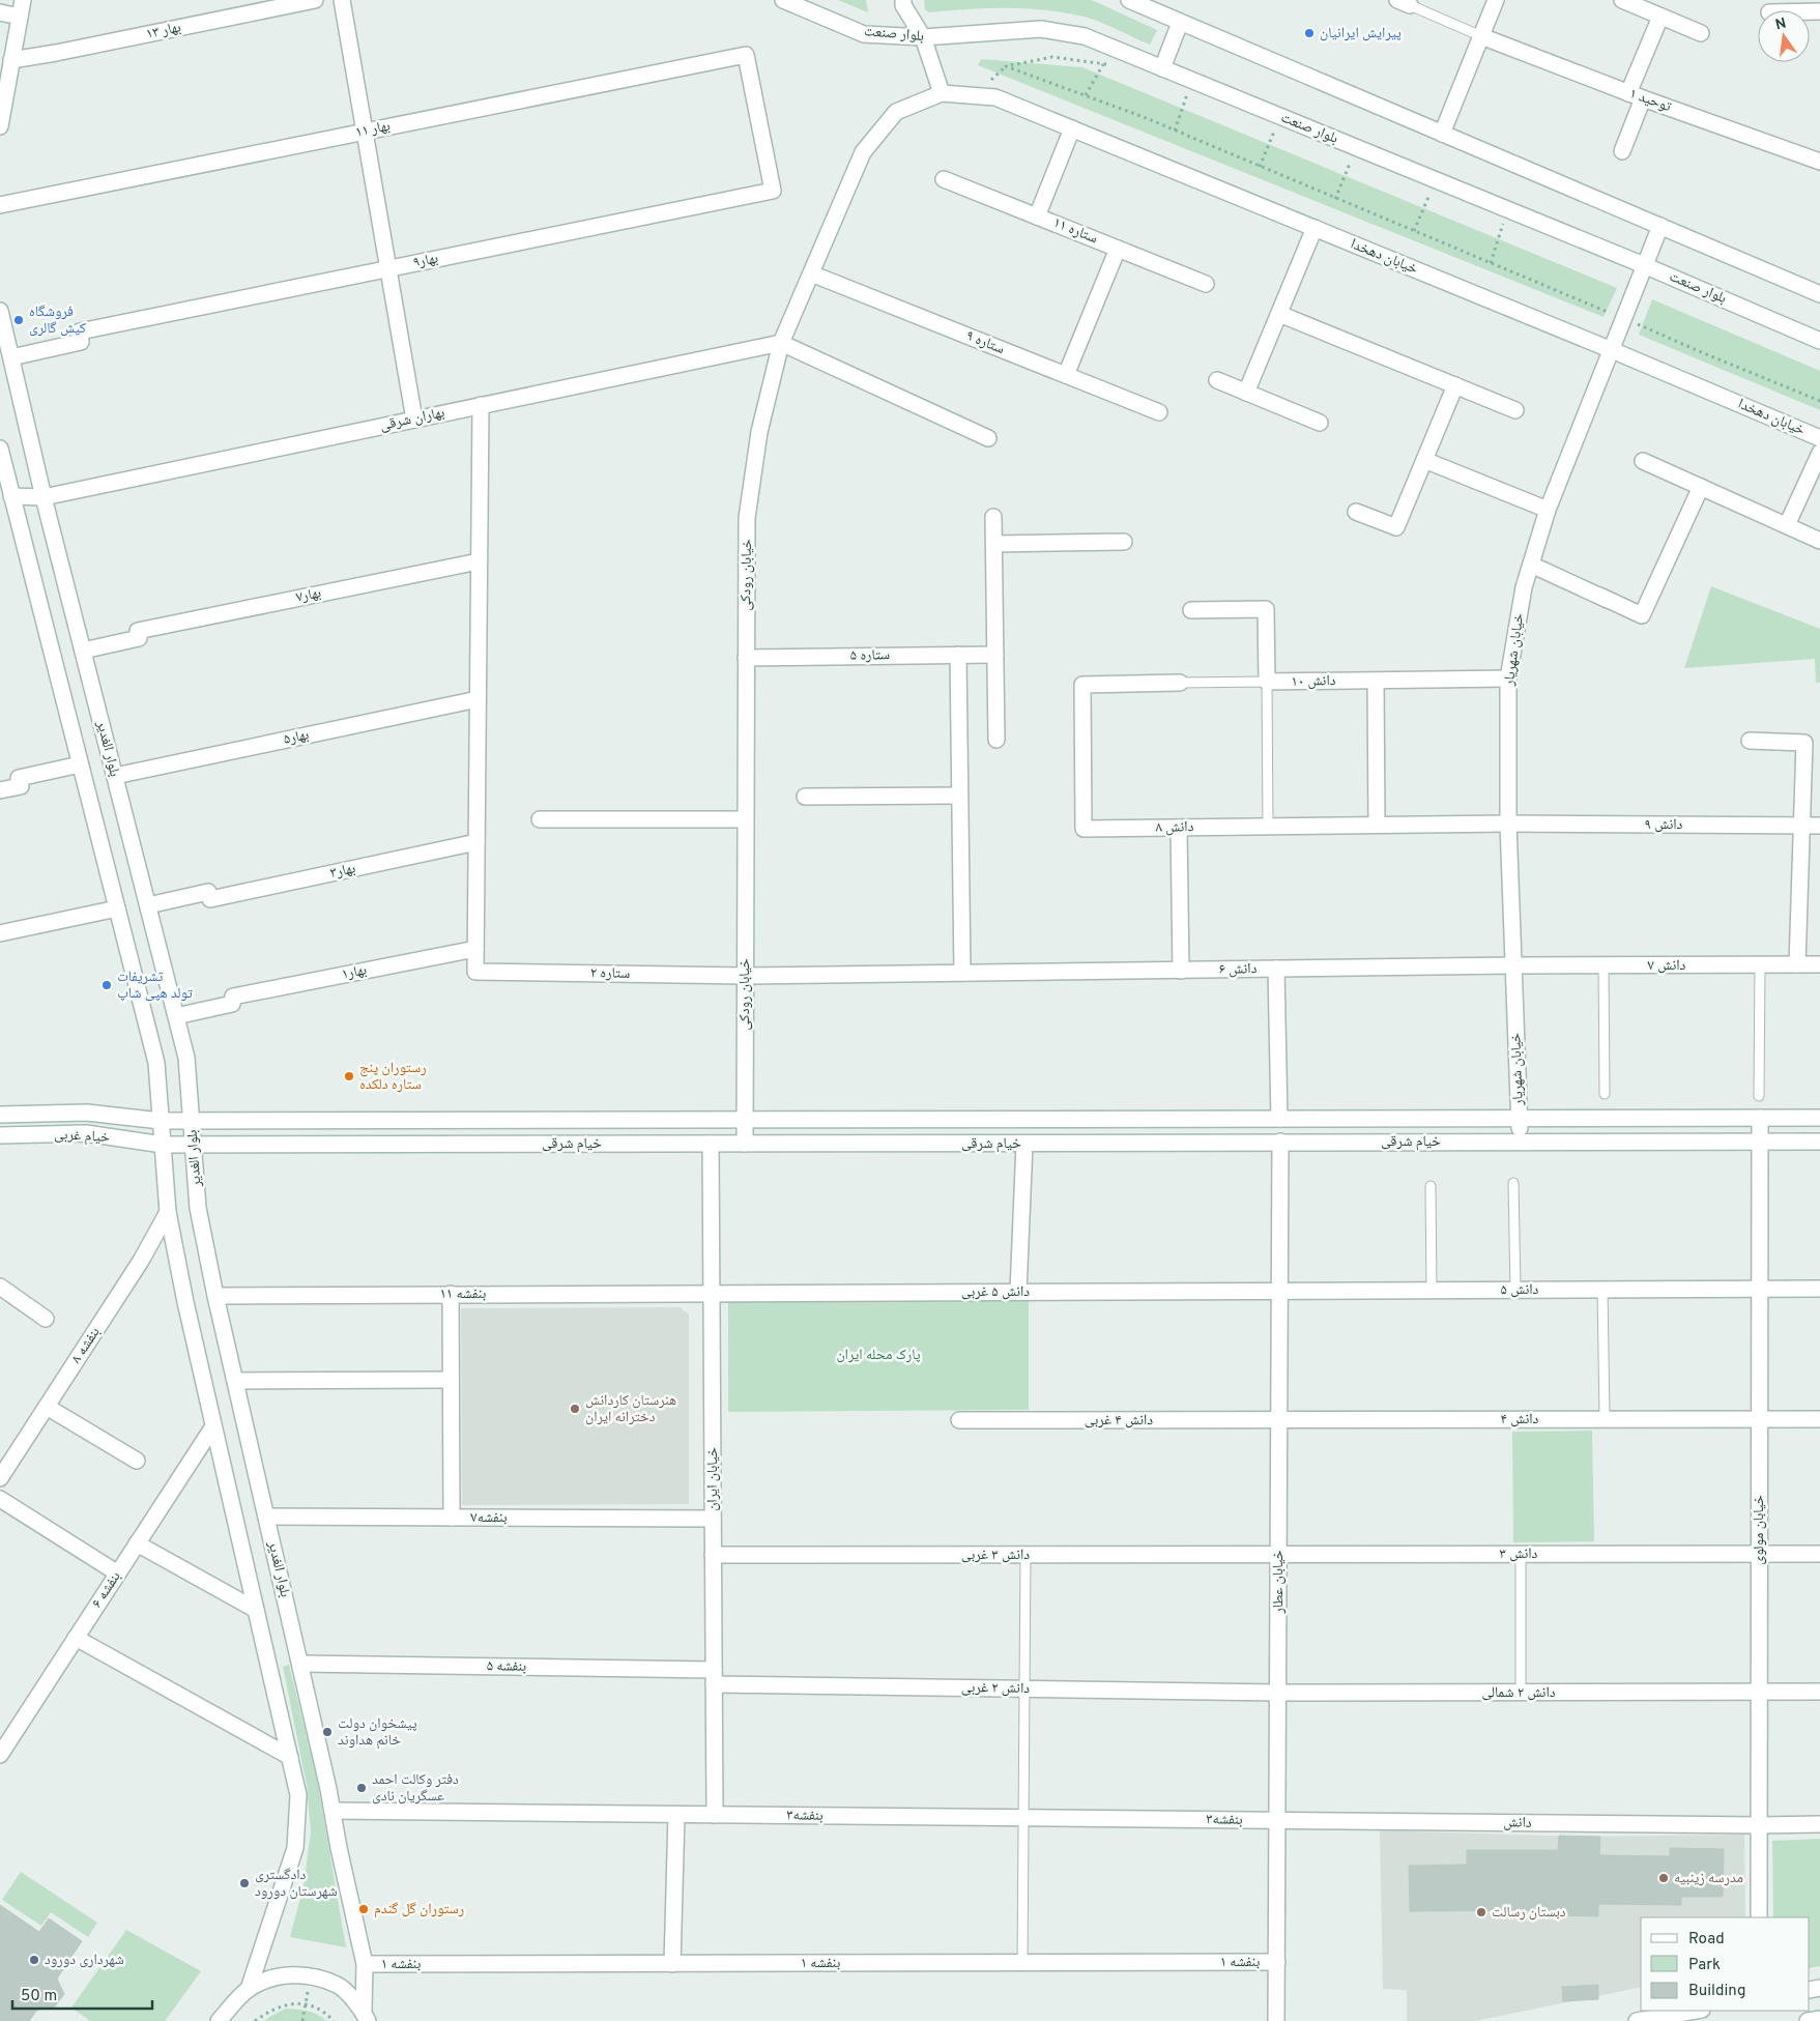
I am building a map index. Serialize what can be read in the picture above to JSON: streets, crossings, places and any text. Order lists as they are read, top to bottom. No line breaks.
{"streets":{"street":["بهار ۱۳","بلوار صنعت","توحید ۱","بهار ۱۱","ستاره ۱۱","خیابان دهخدا","بهار۹","ستاره ۹","بهاران شرقی","خیابان رودکی","بهار۷","خیابان شهریار","ستاره ۵","دانش ۱۰","بهار۵","بلوار الغدیر","دانش ۹","دانش ۸","بهار۳","دانش ۷","دانش ۶","بهار۱","ستاره ۲","خیام غربی","خیام شرقی","دانش ۵","دانش ۵ غربی","بنفشه ۱۱","بنفشه ۸","دانش ۴","دانش ۴ غربی","خیابان ایران","بنفشه۷","خیابان مولوی","دانش ۳","دانش ۳ غربی","خیابان عطار","بنفشه ۶","بنفشه ۵","دانش ۲ غربی","دانش ۲ شمالی","بنفشه۳","دانش","بنفشه ۱"]},"crossings":[["بلوار صنعت","خیابان شهریار"],["بهار ۱۱","بهار۹"],["خیابان دهخدا","خیابان رودکی"],["خیابان دهخدا","خیابان شهریار"],["بهار۹","بلوار الغدیر"],["ستاره ۹","خیابان رودکی"],["بهاران شرقی","خیابان رودکی"],["بهاران شرقی","بلوار الغدیر"],["خیابان رودکی","ستاره ۵"],["خیابان رودکی","ستاره ۲"],["خیابان رودکی","خیام شرقی"],["بهار۷","بلوار الغدیر"],["خیابان شهریار","دانش ۱۰"],["خیابان شهریار","دانش ۹"],["خیابان شهریار","دانش ۸"],["خیابان شهریار","دانش ۷"],["خیابان شهریار","دانش ۶"],["خیابان شهریار","خیام شرقی"],["بهار۵","بلوار الغدیر"],["بلوار الغدیر","بهار۳"],["بلوار الغدیر","بهار۱"],["بلوار الغدیر","خیام غربی"],["بلوار الغدیر","خیام شرقی"],["بلوار الغدیر","بنفشه ۱۱"],["بلوار الغدیر","بنفشه۷"],["بلوار الغدیر","بنفشه ۵"],["بلوار الغدیر","بنفشه۳"],["بلوار الغدیر","بنفشه ۱"],["دانش ۹","دانش ۸"],["دانش ۷","دانش ۶"],["دانش ۶","ستاره ۲"],["دانش ۶","خیابان عطار"],["بهار۱","ستاره ۲"],["خیام غربی","خیام شرقی"],["خیام شرقی","خیابان ایران"],["خیام شرقی","خیابان مولوی"],["خیام شرقی","خیابان عطار"],["دانش ۵","دانش ۵ غربی"],["دانش ۵","خیابان مولوی"],["دانش ۵","خیابان عطار"],["دانش ۵ غربی","بنفشه ۱۱"],["دانش ۵ غربی","خیابان ایران"],["دانش ۵ غربی","خیابان عطار"],["بنفشه ۱۱","خیابان ایران"],["دانش ۴","دانش ۴ غربی"],["دانش ۴","خیابان مولوی"],["دانش ۴","خیابان عطار"],["دانش ۴ غربی","خیابان عطار"],["خیابان ایران","بنفشه۷"],["خیابان ایران","دانش ۳ غربی"],["خیابان ایران","بنفشه ۵"],["خیابان ایران","دانش ۲ غربی"],["خیابان ایران","بنفشه۳"],["خیابان مولوی","دانش ۳"],["خیابان مولوی","دانش ۲ شمالی"],["خیابان مولوی","دانش"],["دانش ۳","دانش ۳ غربی"],["دانش ۳","خیابان عطار"],["دانش ۳ غربی","خیابان عطار"],["خیابان عطار","دانش ۲ غربی"],["خیابان عطار","دانش ۲ شمالی"],["خیابان عطار","بنفشه۳"],["خیابان عطار","دانش"],["خیابان عطار","بنفشه ۱"],["بنفشه ۵","دانش ۲ غربی"],["دانش ۲ غربی","دانش ۲ شمالی"],["بنفشه۳","دانش"]],"parks":["پارک محله ایران"],"places":["پیرایش ایرانیان","فروشگاه کیش گالری","تشریفات تولد هپی شاپ","رستوران پنج ستاره دلکده","هنرستان کاردانش دخترانه ایران","پیشخوان دولت خانم هداوند","دفتر وکالت احمد عسگریان نادی","مدرسه زینبیه","دادگستری شهرستان دورود","رستوران گل گندم","دبستان رسالت","شهرداری دورود"],"legend":["Road","Park","Building"],"scale_bar":"50 m","north":"top"}
